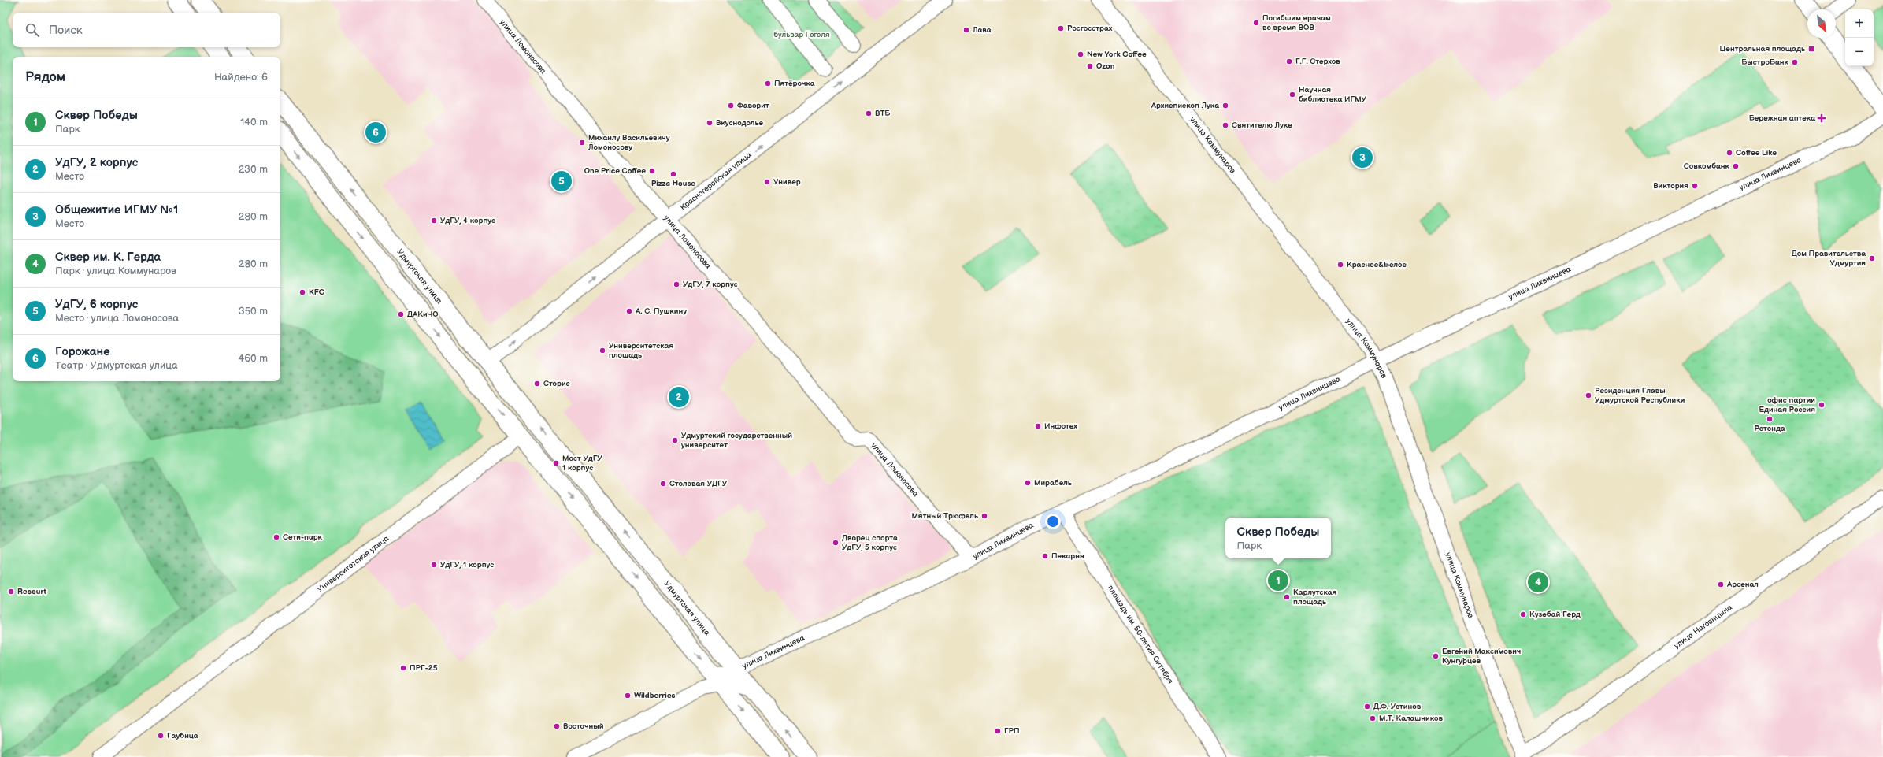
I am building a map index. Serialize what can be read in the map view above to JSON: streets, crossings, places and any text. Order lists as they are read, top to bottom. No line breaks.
{"streets":{"main road":["Удмуртская улица"],"street":["улица Ломоносова","улица Коммунаров","улица Лихвинцева","Красногеройская улица","Университетская улица","улица Наговицына","площадь им. 50-летия Октября"]},"crossings":[["улица Ломоносова","улица Лихвинцева"],["улица Ломоносова","Красногеройская улица"],["улица Коммунаров","улица Лихвинцева"],["улица Коммунаров","улица Наговицына"],["улица Лихвинцева","Удмуртская улица"],["улица Лихвинцева","площадь им. 50-летия Октября"],["Красногеройская улица","Удмуртская улица"]],"one_way":["Красногеройская улица"],"parks":["бульвар Гоголя"],"places":{"other":["Погибшим врачам во время ВОВ","Росгосстрах","Лава","New York Coffee","Г.Г. Стерхов","БыстроБанк","Ozon","Пятёрочка","Научная библиотека ИГМУ","Фаворит","Архиепископ Лука","ВТБ","Вкуснодолье","Святителю Луке","Михаилу Васильевичу Ломоносову","Coffee Like","Совкомбанк","One Price Coffee","Pizza House","Универ","Виктория","УдГУ, 4 корпус","Дом Правительства Удмуртии","Красное&Белое","УдГУ, 7 корпус","KFC","А. С. Пушкину","ДАКиЧО","Университетская площадь","Сторис","Резиденция Главы Удмуртской Республики","офис партии Единая Россия","Ротонда","Инфотех","Удмуртский государственный университет","Мост УдГУ 1 корпус","Мирабель","Столовая УДГУ","Мятный Трюфель","Сети-парк","Дворец спорта УдГУ, 5 корпус","Пекарня","УдГУ, 1 корпус","Арсенал","Recourt","Карлутская площадь","Кузебай Герд","Евге́ний Макси́мович Кунгу́рцев","ПРГ-25","Wildberries","Д.Ф. Устинов","М.Т. Калашников","Восточный","ГРП","Гаубица"],"transit":["Центральная площадь"],"health":["Бережная аптека"]},"north":"bottom right","page":{"map_buttons":["+","−"],"search":"Поиск","heading":["Рядом","Найдено: 6"],"list":[{"mark":"1","name":"Сквер Победы","note":"Парк","value":"140 m"},{"mark":"2","name":"УдГУ, 2 корпус","note":"Место","value":"230 m"},{"mark":"3","name":"Общежитие ИГМУ №1","note":"Место","value":"280 m"},{"mark":"4","name":"Сквер им. К. Герда","note":"Парк · улица Коммунаров","value":"280 m"},{"mark":"5","name":"УдГУ, 6 корпус","note":"Место · улица Ломоносова","value":"350 m"},{"mark":"6","name":"Горожане","note":"Театр · Удмуртская улица","value":"460 m"}],"pins":["6","3","5","2","1","4"],"popup":["Сквер Победы","Парк"]}}
